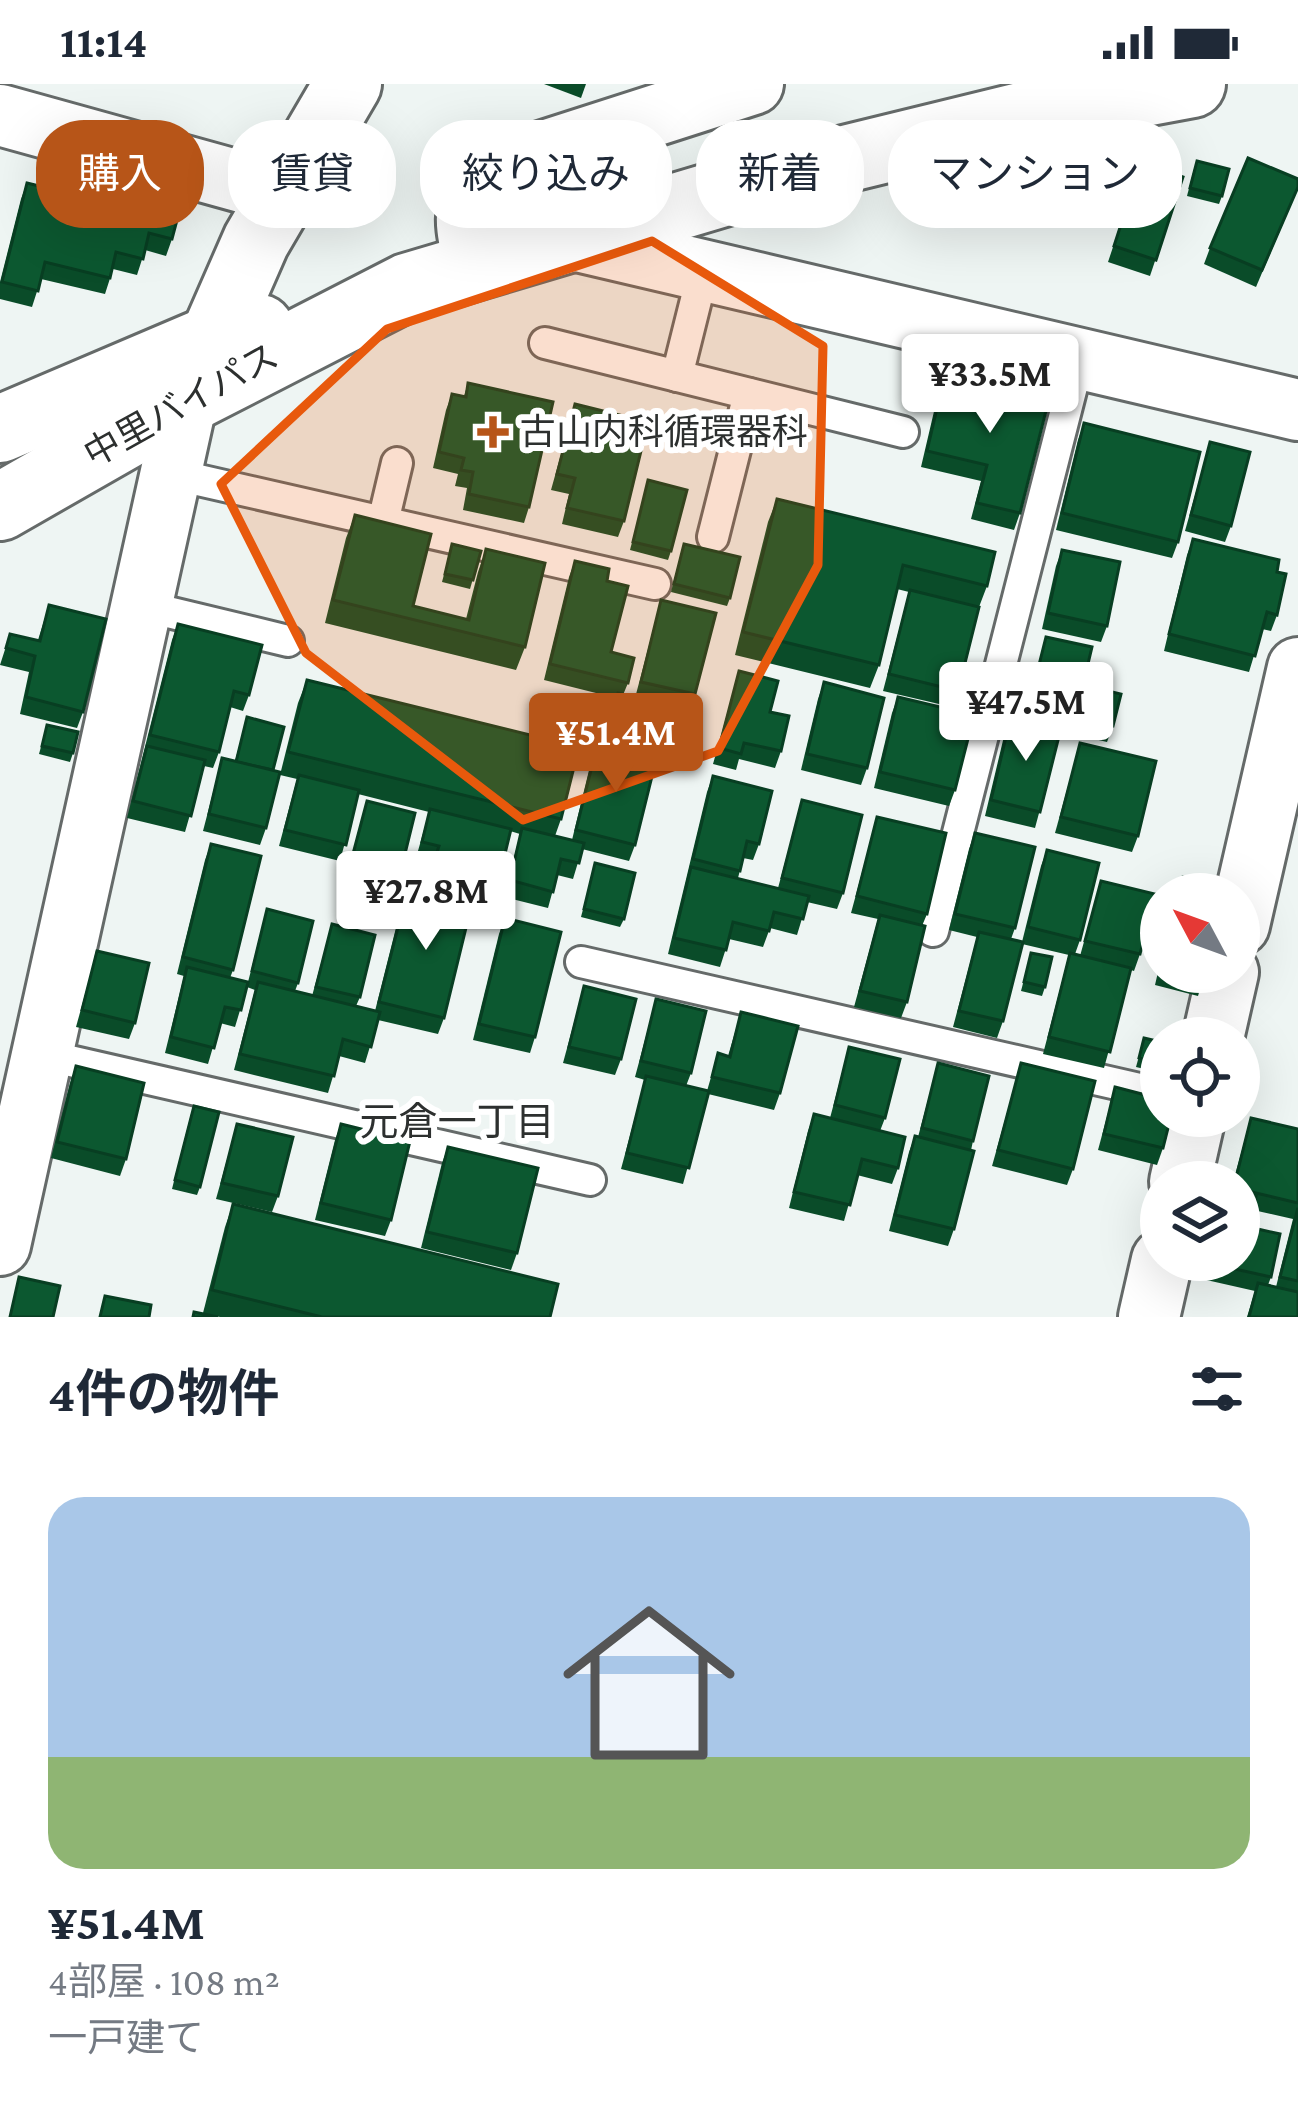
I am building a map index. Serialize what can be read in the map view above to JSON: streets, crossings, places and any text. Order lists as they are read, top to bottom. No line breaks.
{"streets":{"street":["中里バイパス"]},"districts":["元倉一丁目"],"places":{"health":["古山内科循環器科"]},"north":"top left","page":{"status":"11:14","chip":["購入","賃貸","絞り込み","新着","マンション"],"price":["¥33.5M","¥47.5M","¥51.4M","¥27.8M"],"heading":"4件の物件","list":[{"name":"¥51.4M","note":"4部屋 · 108 m² · 一戸建て"}]}}
